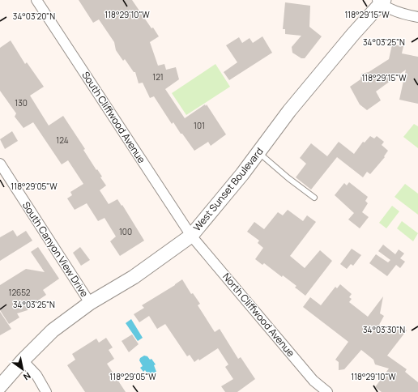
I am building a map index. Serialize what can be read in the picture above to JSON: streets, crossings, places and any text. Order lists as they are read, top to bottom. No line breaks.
{"streets":{"main road":["West Sunset Boulevard"],"street":["South Cliffwood Avenue","South Canyon View Drive","North Cliffwood Avenue"]},"crossings":[["South Cliffwood Avenue","West Sunset Boulevard"],["South Cliffwood Avenue","North Cliffwood Avenue"],["West Sunset Boulevard","South Canyon View Drive"],["West Sunset Boulevard","North Cliffwood Avenue"]],"house_numbers":["121","130","101","124","100","12652"],"north":"bottom right","coordinates":["118°29'10\"W","118°29'15\"W","34°03'20\"N","34°03'25\"N","118°29'05\"W","34°03'30\"N"]}
